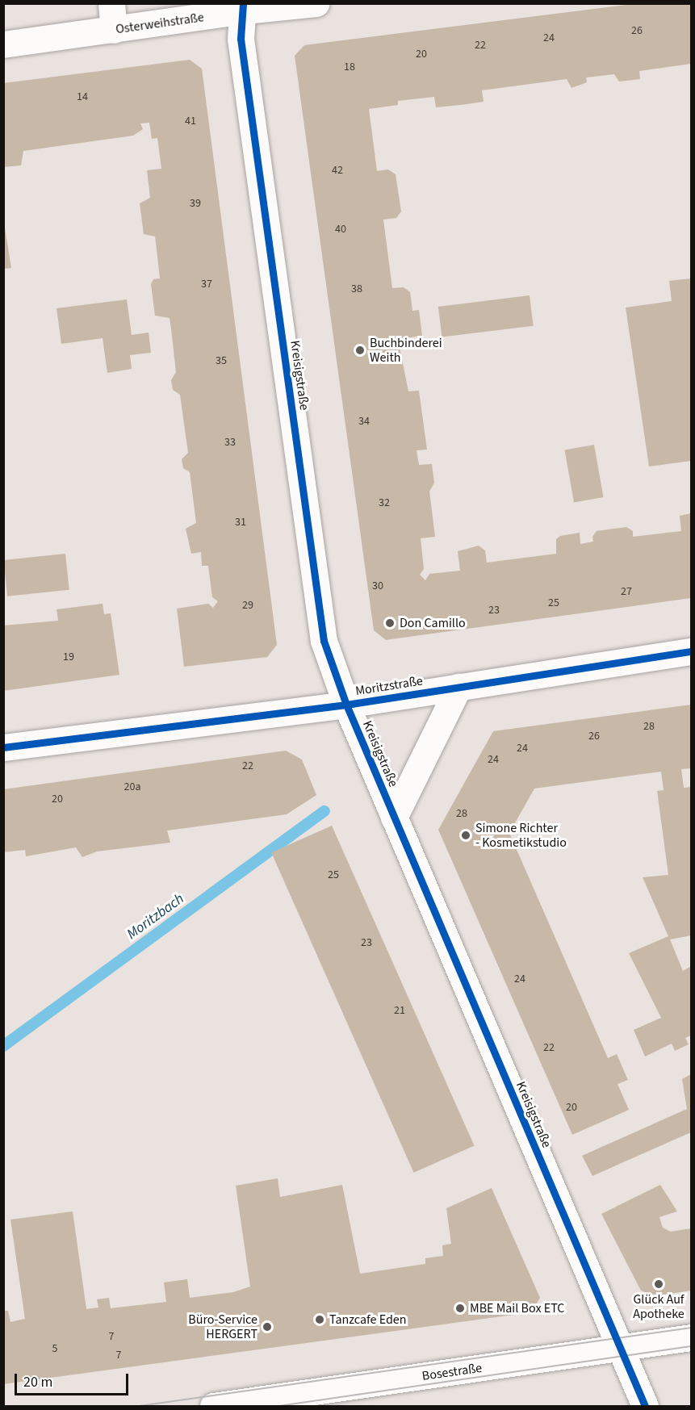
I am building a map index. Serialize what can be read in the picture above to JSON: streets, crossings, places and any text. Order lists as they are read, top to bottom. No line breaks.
{"streets":{"street":["Osterweihstraße","Kreisigstraße","Moritzstraße","Bosestraße"]},"crossings":[["Osterweihstraße","Kreisigstraße"],["Kreisigstraße","Moritzstraße"],["Kreisigstraße","Bosestraße"]],"water":["Moritzbach"],"places":["Buchbinderei Weith","Don Camillo","Simone Richter - Kosmetikstudio","Glück Auf Apotheke","MBE Mail Box ETC","Tanzcafe Eden","Büro-Service HERGERT"],"house_numbers":["26","24","22","20","18","14","41","42","39","40","37","38","35","34","33","32","31","30","27","25","29","23","19","28","26","24","24","22","20a","20","28","25","23","24","21","22","20","7","5","7"],"scale_bar":"20 m"}
